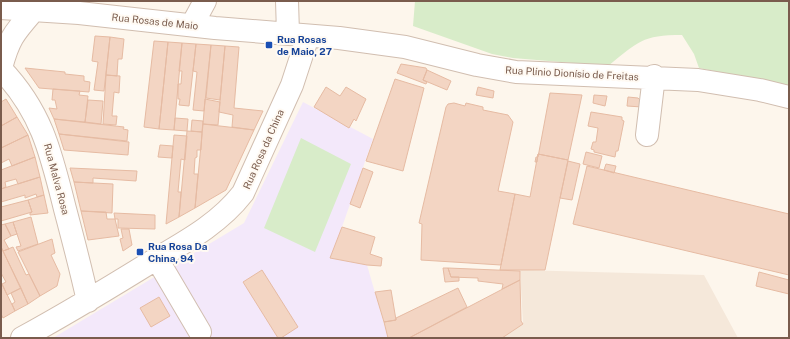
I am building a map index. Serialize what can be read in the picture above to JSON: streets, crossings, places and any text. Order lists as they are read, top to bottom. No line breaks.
{"streets":{"street":["Rua Rosas de Maio","Rua Plínio Dionísio de Freitas","Rua Rosa da China","Rua Malva Rosa"]},"crossings":[["Rua Rosas de Maio","Rua Plínio Dionísio de Freitas"],["Rua Rosas de Maio","Rua Rosa da China"],["Rua Rosas de Maio","Rua Malva Rosa"],["Rua Plínio Dionísio de Freitas","Rua Rosa da China"],["Rua Rosa da China","Rua Malva Rosa"]],"places":{"transit":["Rua Rosas de Maio, 27","Rua Rosa Da China, 94"]}}
